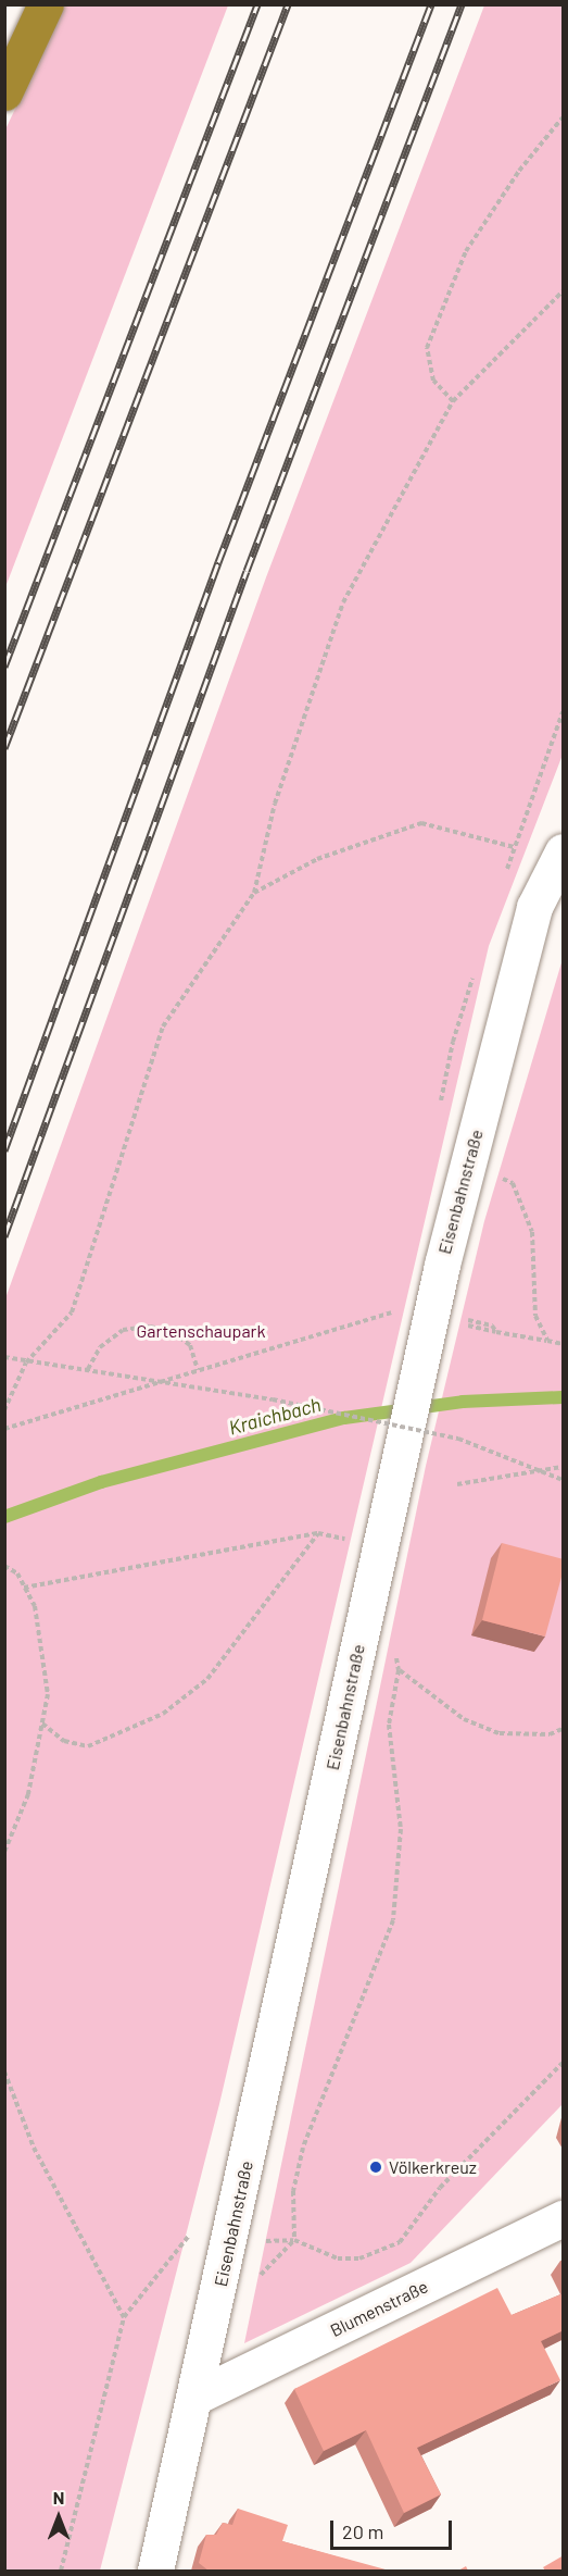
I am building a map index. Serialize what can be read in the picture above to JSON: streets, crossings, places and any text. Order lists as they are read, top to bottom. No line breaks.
{"streets":{"street":["Eisenbahnstraße","Blumenstraße"]},"crossings":[["Eisenbahnstraße","Blumenstraße"]],"water":["Kraichbach"],"parks":["Gartenschaupark"],"places":["Völkerkreuz"],"scale_bar":"20 m","north":"top"}
